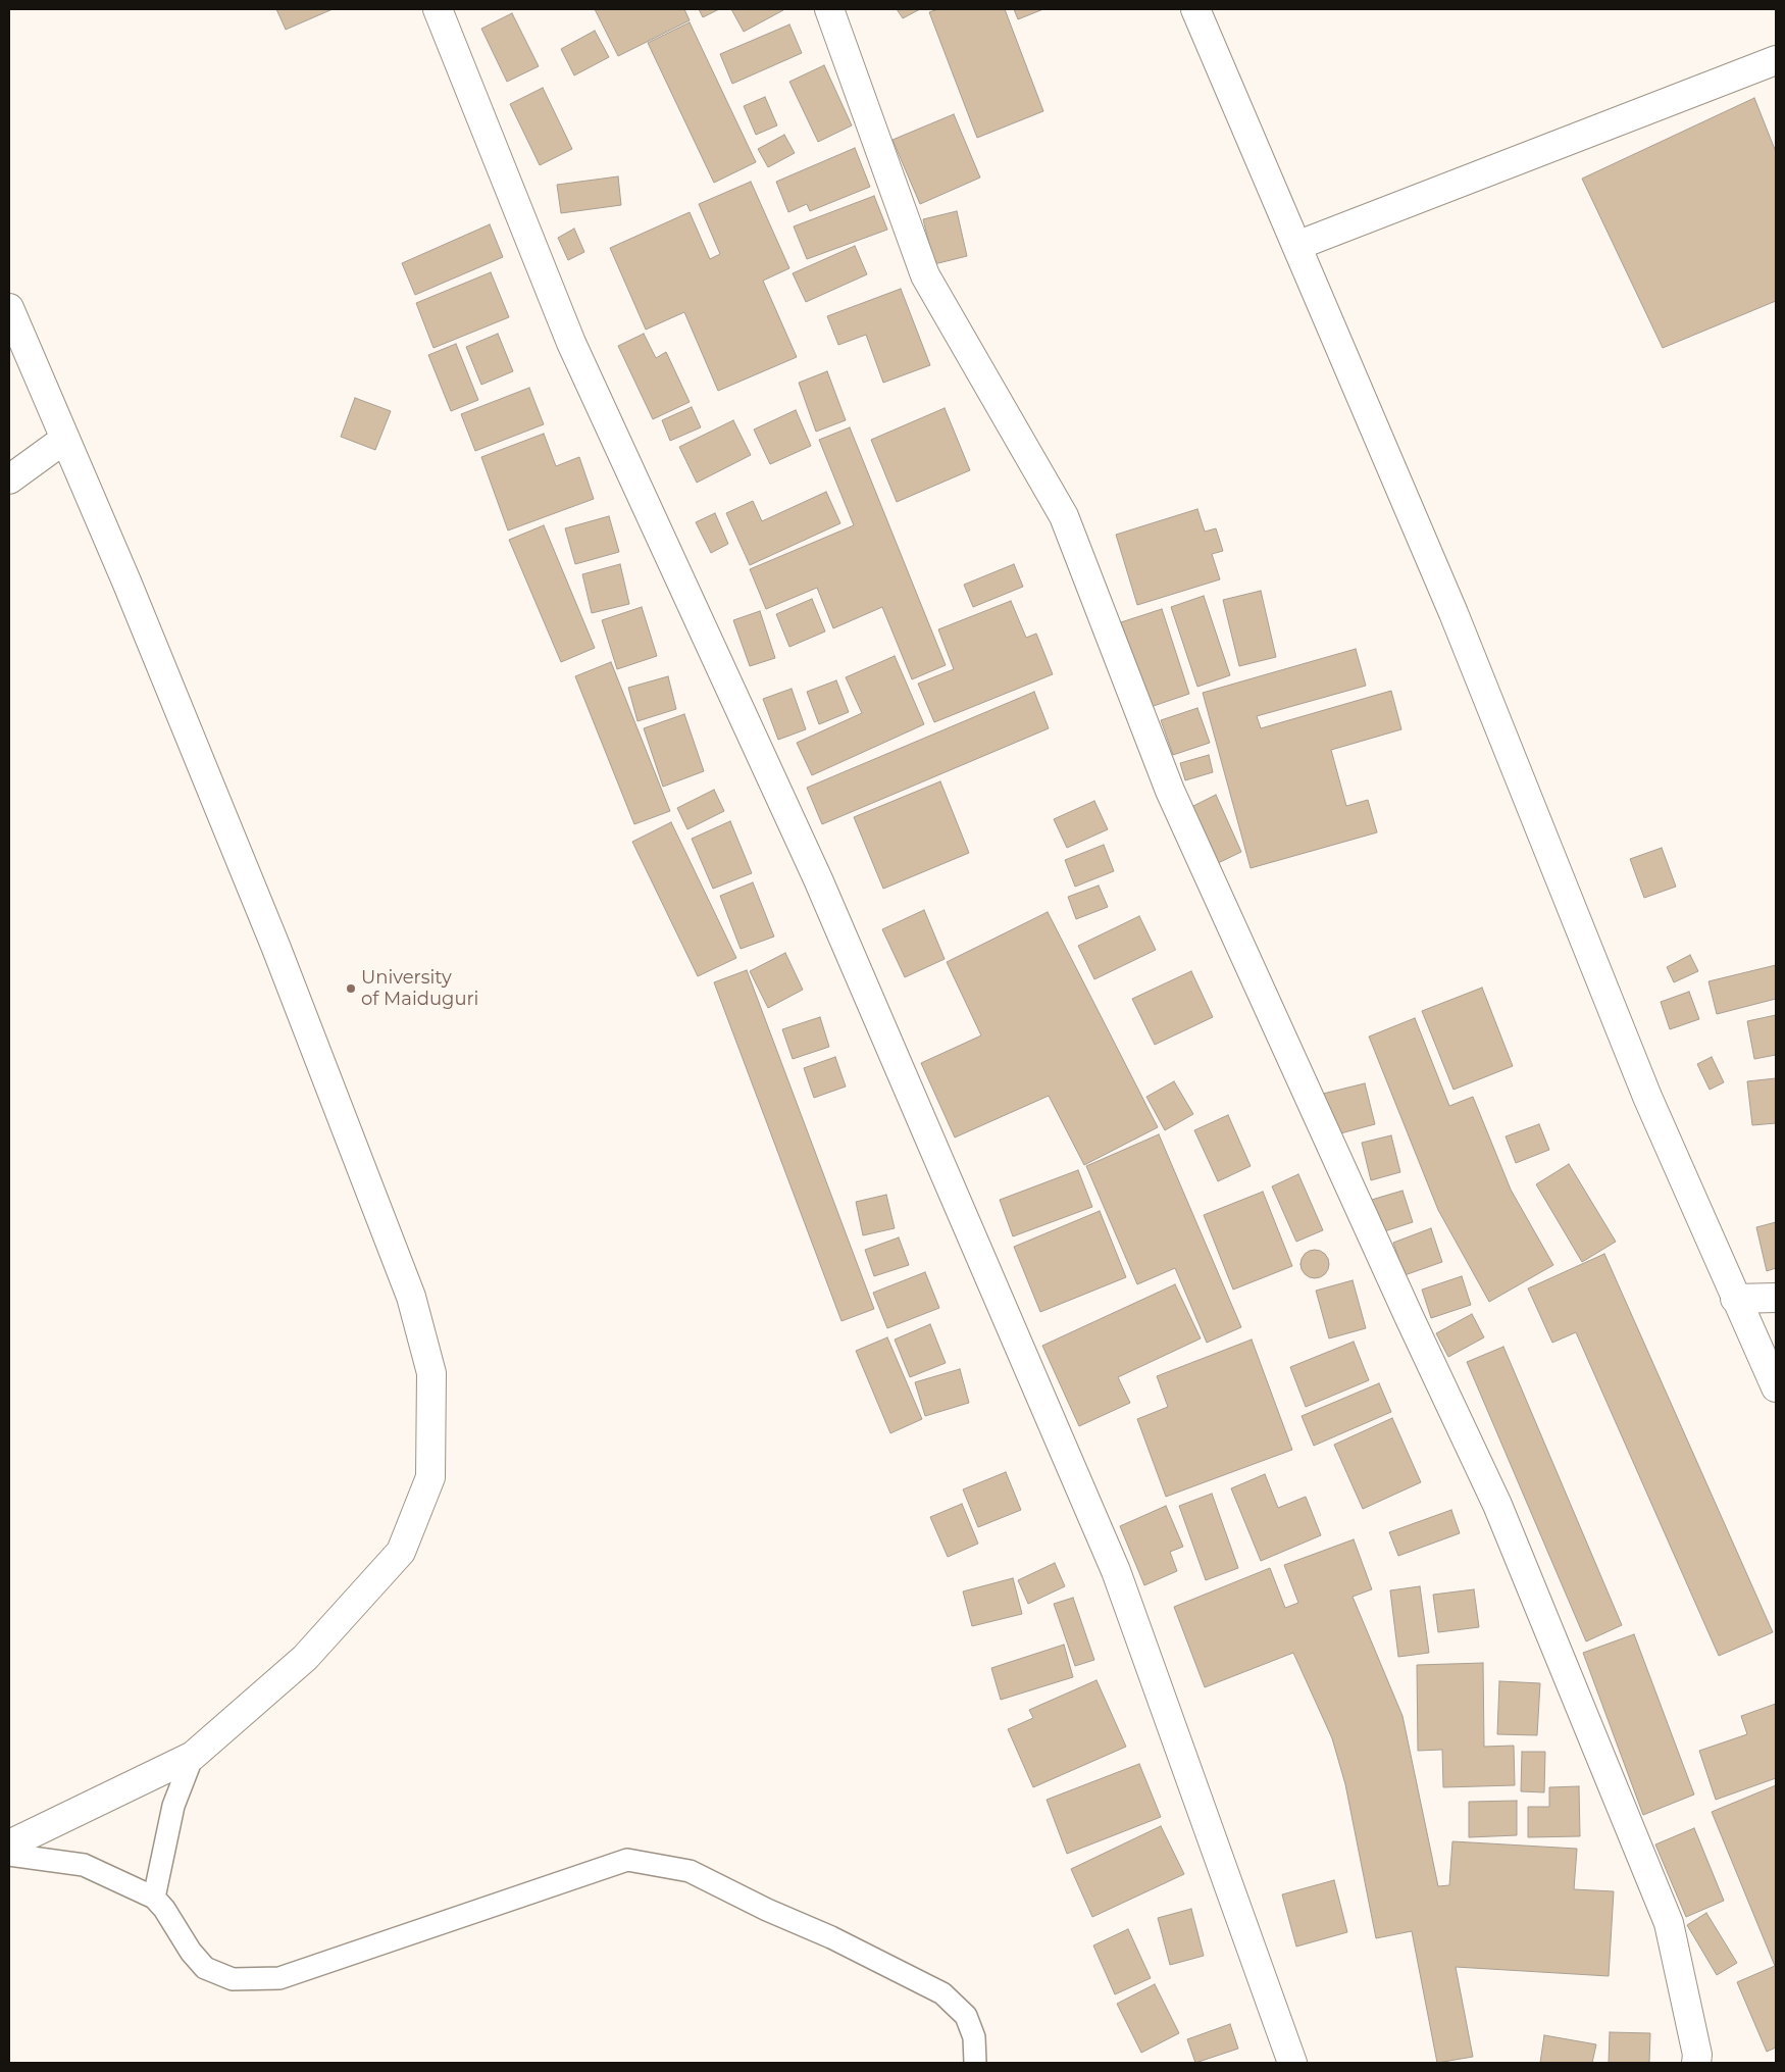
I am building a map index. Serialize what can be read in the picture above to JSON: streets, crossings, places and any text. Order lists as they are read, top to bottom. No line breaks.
{"places":["University of Maiduguri"]}
